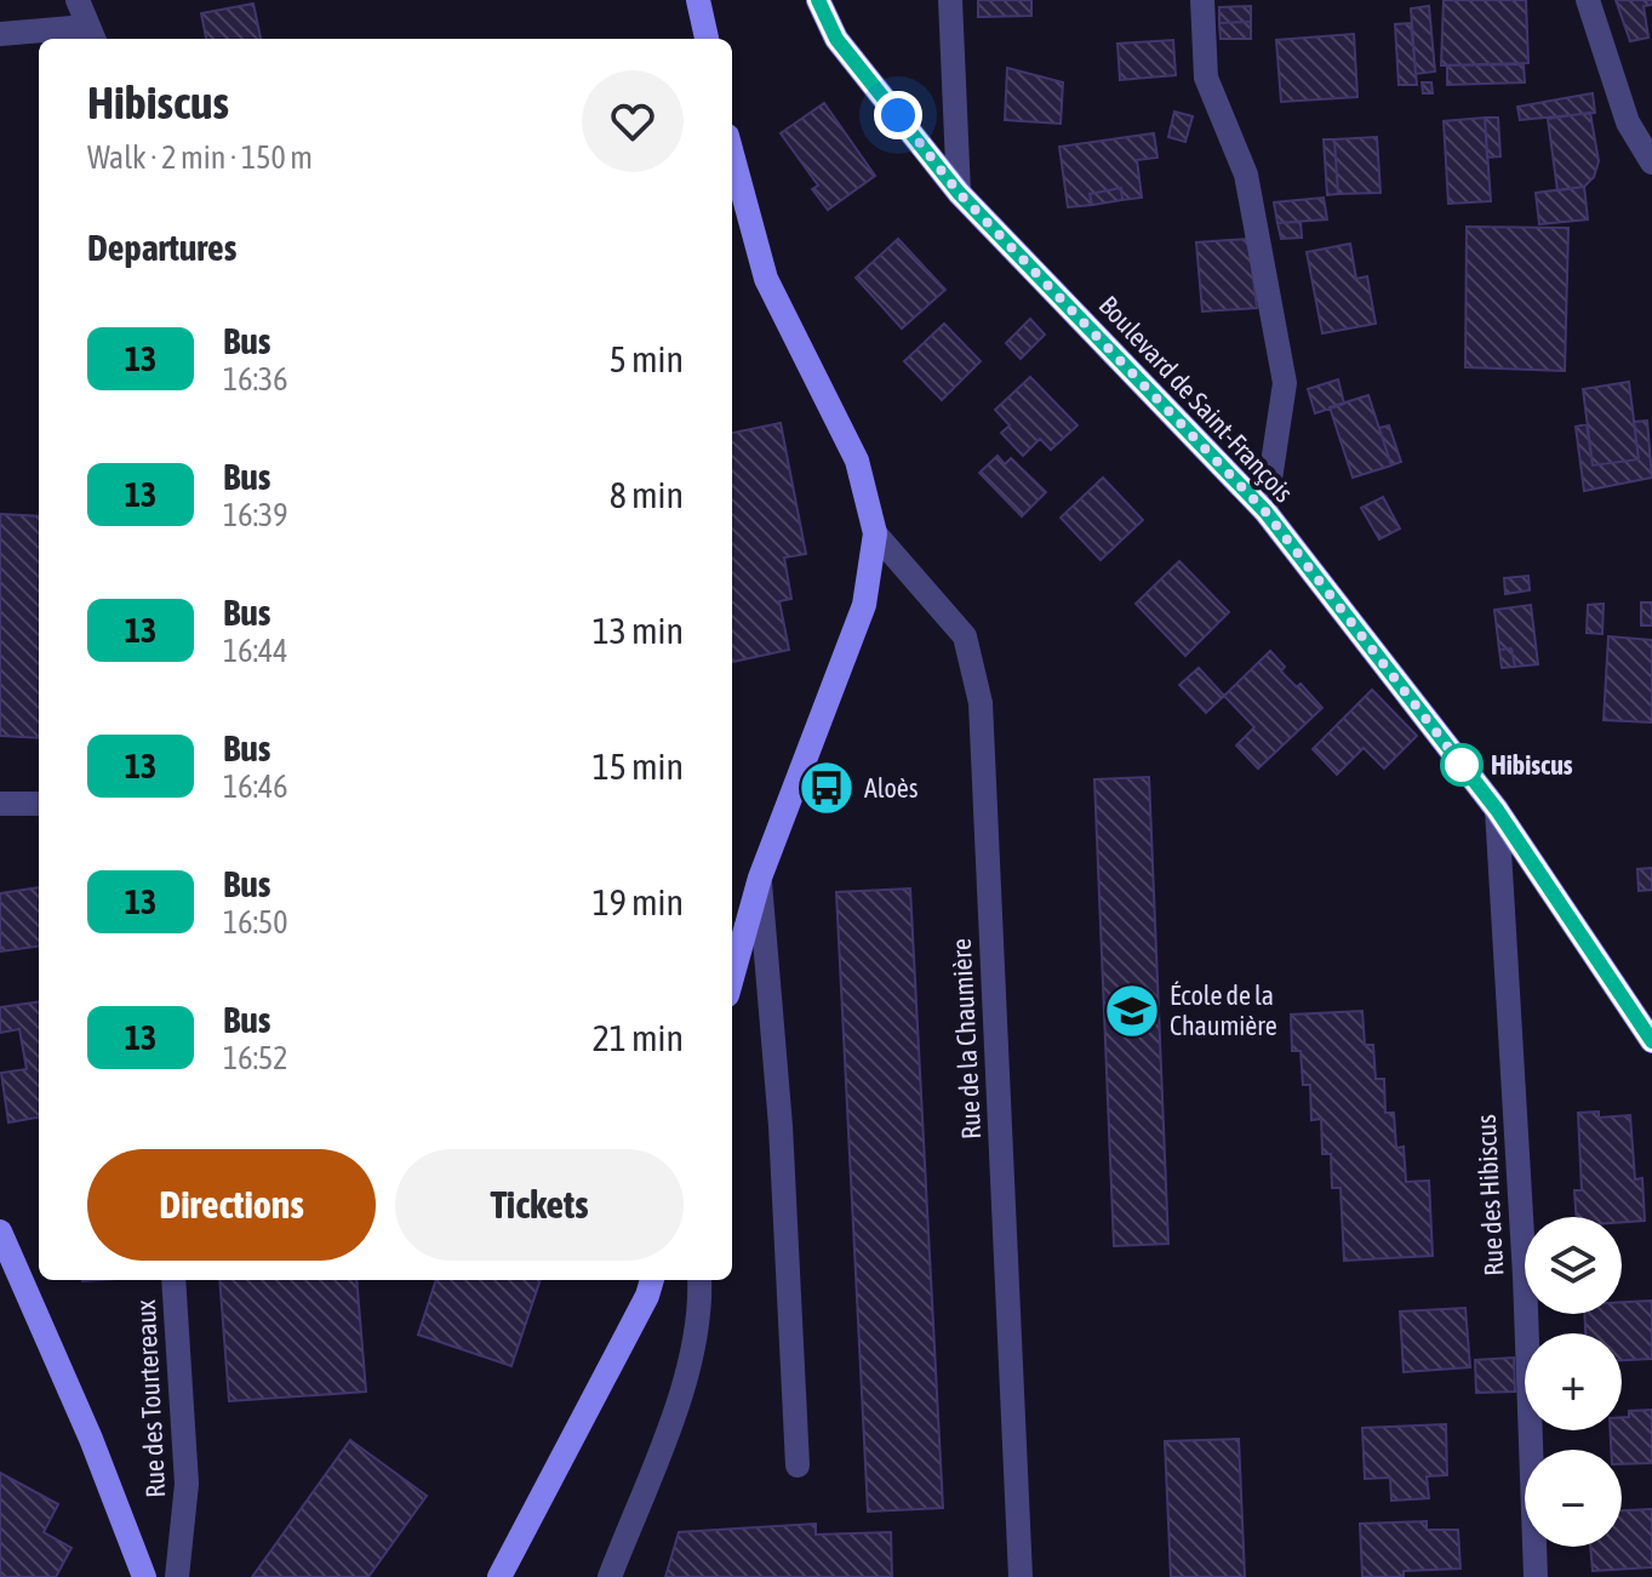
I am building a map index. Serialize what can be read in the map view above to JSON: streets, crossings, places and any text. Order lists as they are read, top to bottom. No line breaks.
{"streets":{"main road":["Boulevard de Saint-François"],"street":["Rue de la Chaumière","Rue des Hibiscus","Rue des Tourtereaux"]},"crossings":[["Boulevard de Saint-François","Rue des Hibiscus"]],"places":{"other":["Hibiscus"],"bus stop":["Aloès"],"school or university":["École de la Chaumière"]},"lines":["bus line 13"],"page":{"heading":[["Hibiscus","Walk · 2 min · 150 m"],"Departures"],"list":[{"mark":"13","name":"Bus","note":"16:36","value":"5 min"},{"mark":"13","name":"Bus","note":"16:39","value":"8 min"},{"mark":"13","name":"Bus","note":"16:44","value":"13 min"},{"mark":"13","name":"Bus","note":"16:46","value":"15 min"},{"mark":"13","name":"Bus","note":"16:50","value":"19 min"},{"mark":"13","name":"Bus","note":"16:52","value":"21 min"}],"buttons":["Directions","Tickets"],"map_buttons":["+","−"]}}
